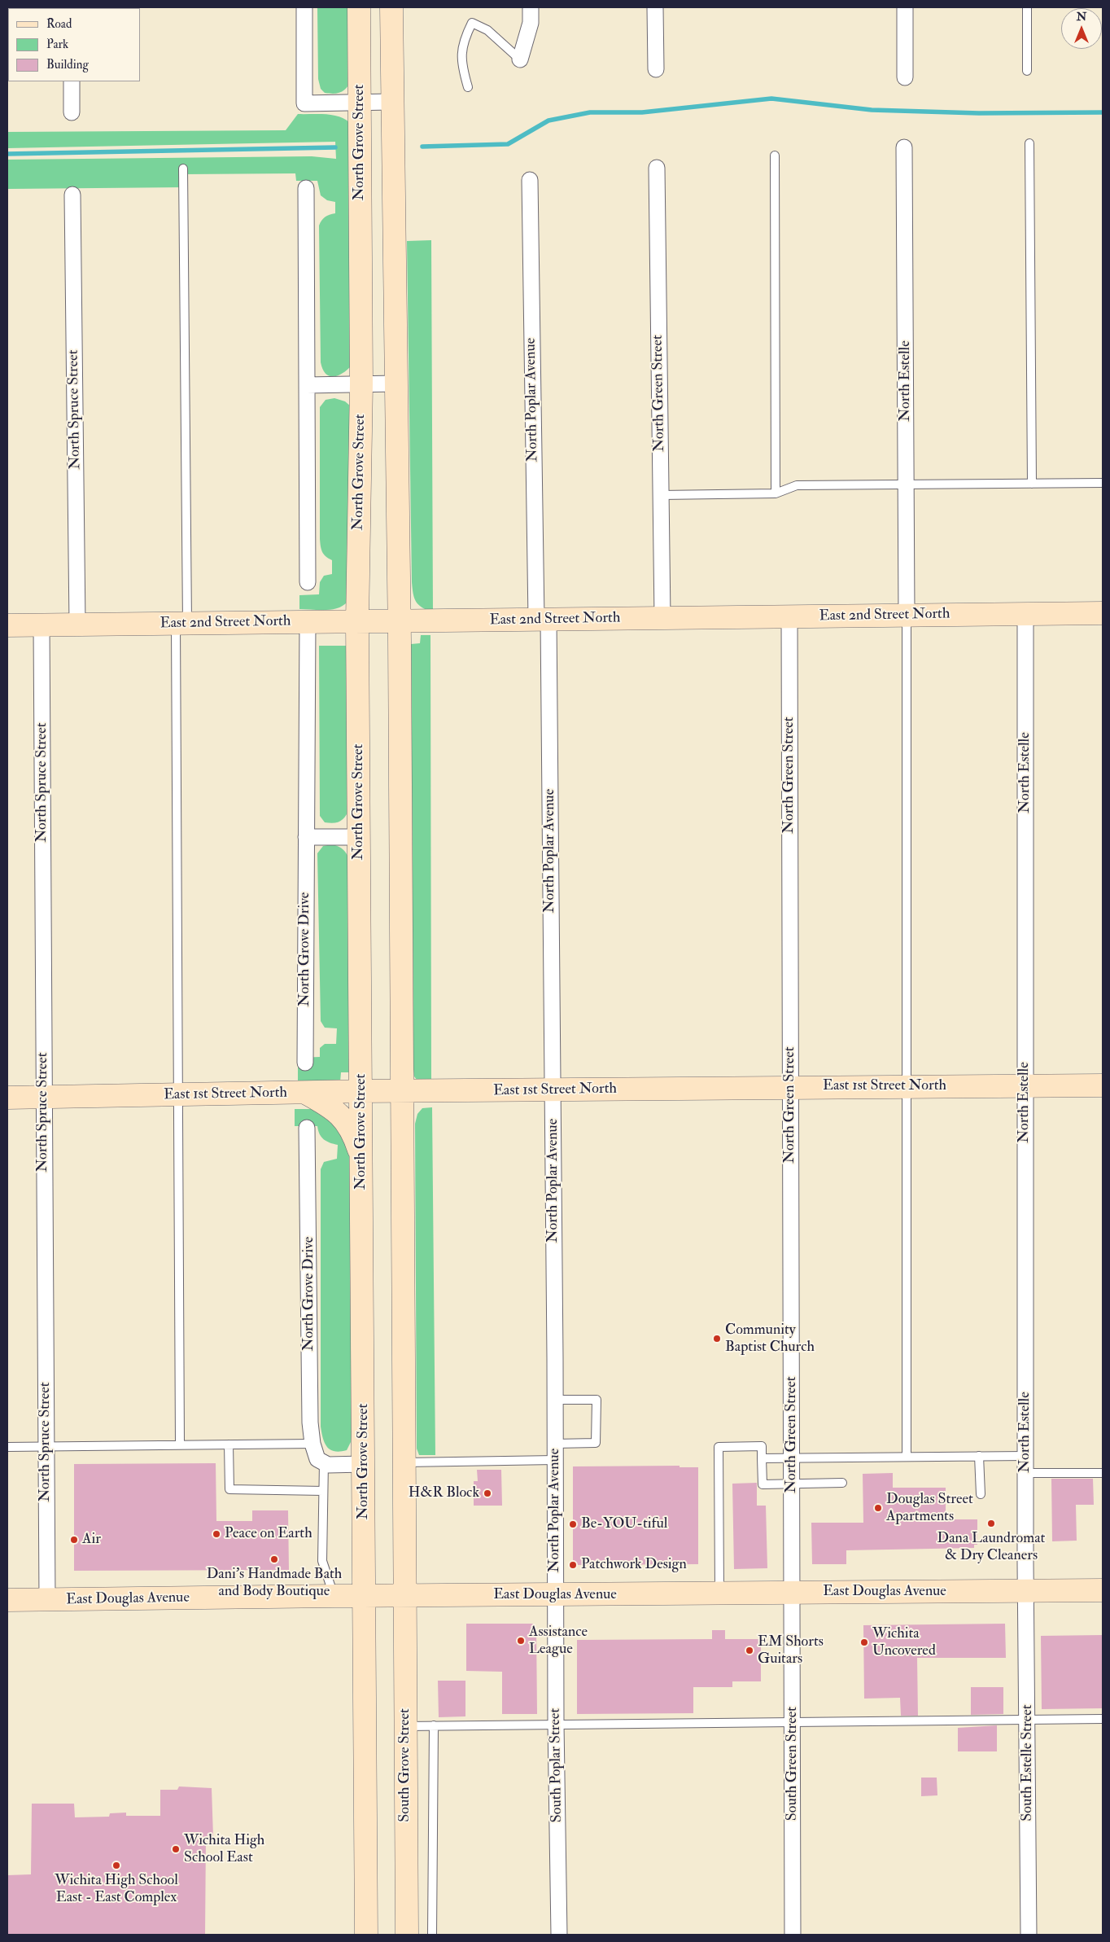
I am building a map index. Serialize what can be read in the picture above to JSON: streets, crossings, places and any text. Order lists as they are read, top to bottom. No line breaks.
{"streets":{"street":["North Grove Street","North Estelle","North Green Street","North Poplar Avenue","North Spruce Street","East 2nd Street North","North Grove Drive","East 1st Street North","East Douglas Avenue","South Estelle Street","South Green Street","South Grove Street","South Poplar Street"]},"crossings":[["North Grove Street","East 2nd Street North"],["North Grove Street","East 1st Street North"],["North Grove Street","East Douglas Avenue"],["North Estelle","East 2nd Street North"],["North Estelle","East 1st Street North"],["North Estelle","East Douglas Avenue"],["North Estelle","South Estelle Street"],["North Green Street","East 2nd Street North"],["North Green Street","East 1st Street North"],["North Green Street","East Douglas Avenue"],["North Green Street","South Green Street"],["North Poplar Avenue","East 2nd Street North"],["North Poplar Avenue","East 1st Street North"],["North Poplar Avenue","East Douglas Avenue"],["North Poplar Avenue","South Poplar Street"],["North Spruce Street","East 2nd Street North"],["North Spruce Street","East 1st Street North"],["North Spruce Street","East Douglas Avenue"],["East 2nd Street North","North Grove Drive"],["East Douglas Avenue","South Estelle Street"],["East Douglas Avenue","South Green Street"],["East Douglas Avenue","South Grove Street"],["East Douglas Avenue","South Poplar Street"]],"places":["Community Baptist Church","H&R Block","Douglas Street Apartments","Dana Laundromat & Dry Cleaners","Be-YOU-tiful","Peace on Earth","Air","Dani's Handmade Bath and Body Boutique","Patchwork Design","Assistance League","Wichita Uncovered","EM Shorts Guitars","Wichita High School East","Wichita High School East - East Complex"],"legend":["Road","Park","Building"],"north":"top"}
